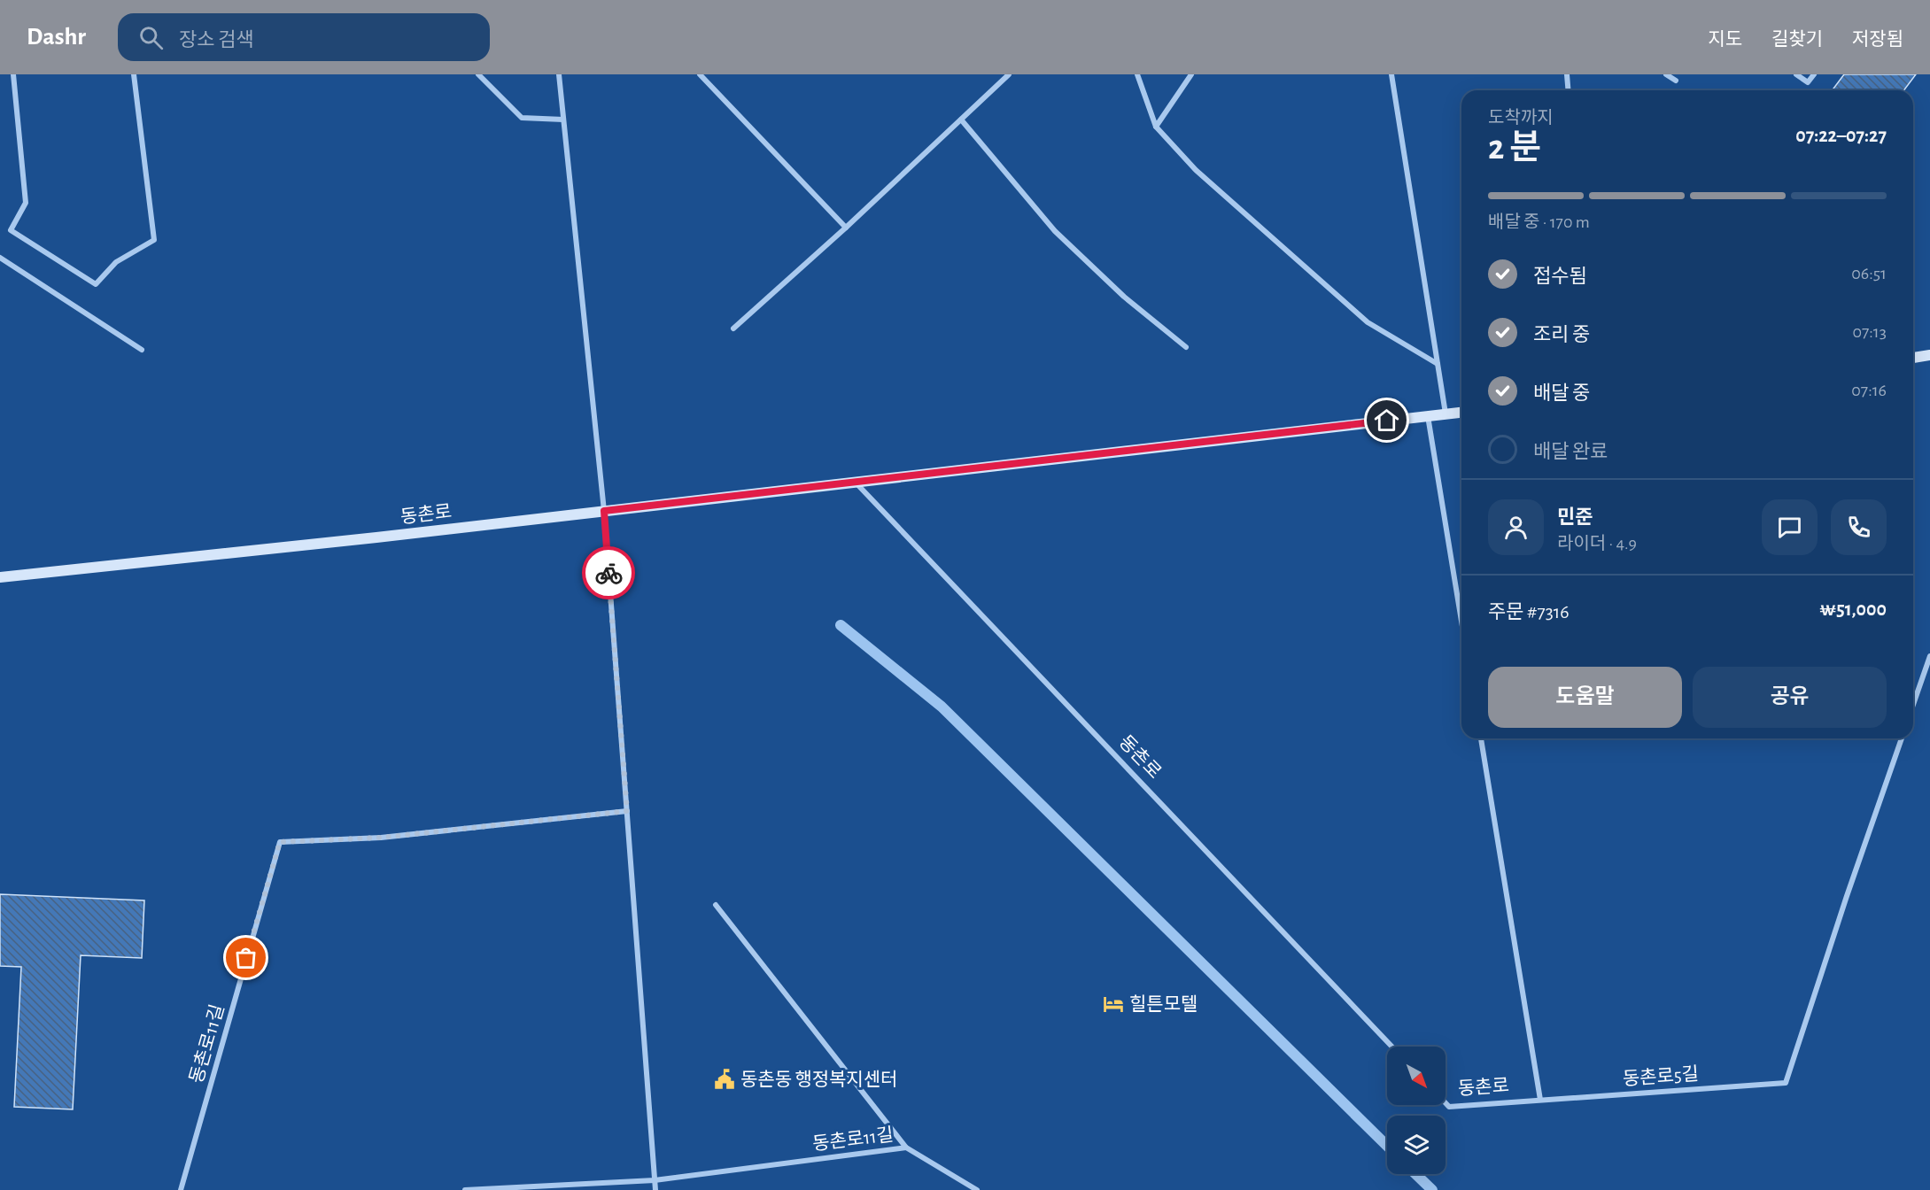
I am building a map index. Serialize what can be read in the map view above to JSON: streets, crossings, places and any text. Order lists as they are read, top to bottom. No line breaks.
{"streets":{"main road":["동촌로"],"street":["동촌로11길","동촌로5길"]},"crossings":[["동촌로","동촌로5길"]],"places":{"hotel":["힐튼모텔"],"public building":["동촌동 행정복지센터"]},"north":"bottom right","page":{"header":"Dashr","search":"장소 검색","nav":["지도","길찾기","저장됨"],"heading":["2 분","도착까지","07:22–07:27"],"panel":["민준","라이더 · 4.9","주문 #7316","₩51,000"],"bar":"배달 중 · 170 m","list":[["접수됨","06:51"],["조리 중","07:13"],["배달 중","07:16"],"배달 완료"],"buttons":["도움말","공유"]}}
